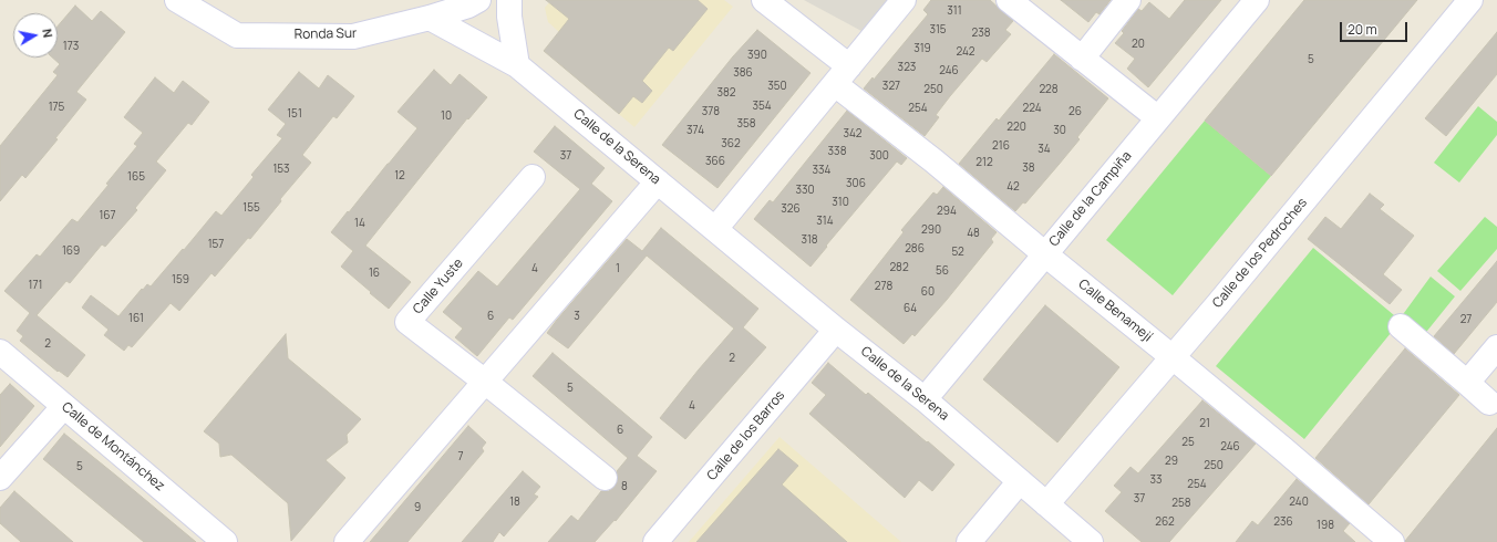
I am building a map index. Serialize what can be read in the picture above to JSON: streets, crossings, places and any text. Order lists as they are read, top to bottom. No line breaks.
{"streets":{"street":["Ronda Sur","Calle de la Serena","Calle de la Campiña","Calle de los Pedroches","Calle Yuste","Calle Benamejí","Calle de los Barros","Calle de Montánchez"]},"crossings":[["Ronda Sur","Calle de la Serena"],["Calle de la Serena","Calle de la Campiña"],["Calle de la Serena","Calle de los Pedroches"],["Calle de la Serena","Calle de los Barros"],["Calle de la Campiña","Calle Benamejí"],["Calle de los Pedroches","Calle Benamejí"]],"house_numbers":["311","315","238","20","173","319","242","390","5","323","246","386","350","327","250","228","382","354","175","254","224","378","26","151","10","358","220","374","30","342","362","216","34","338","37","300","366","212","38","153","334","12","165","306","42","330","310","155","326","294","167","314","14","290","48","318","157","286","169","52","282","4","1","56","16","159","171","278","60","64","6","3","161","27","2","2","5","4","21","6","25","246","7","29","250","5","33","254","8","37","18","240","258","9","262","236","198"],"scale_bar":"20 m","north":"right"}
